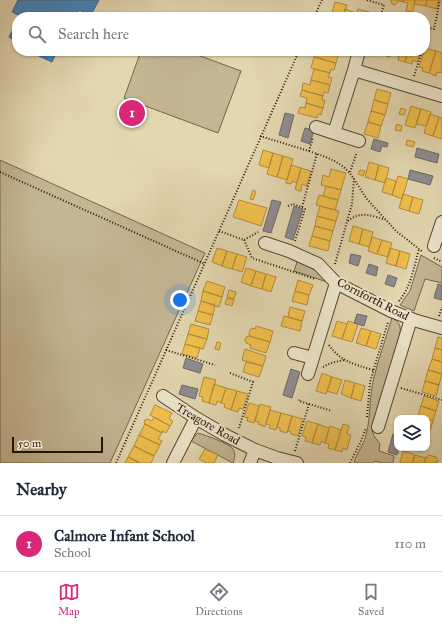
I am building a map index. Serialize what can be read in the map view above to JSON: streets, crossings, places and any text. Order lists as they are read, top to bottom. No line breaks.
{"streets":{"street":["Cornforth Road","Treagore Road"]},"scale_bar":"50 m","page":{"search":"Search here","pins":"1","scale":"50 m","heading":"Nearby","list":[{"mark":"1","name":"Calmore Infant School","note":"School","value":"110 m"}],"nav":["Map","Directions","Saved"]}}
